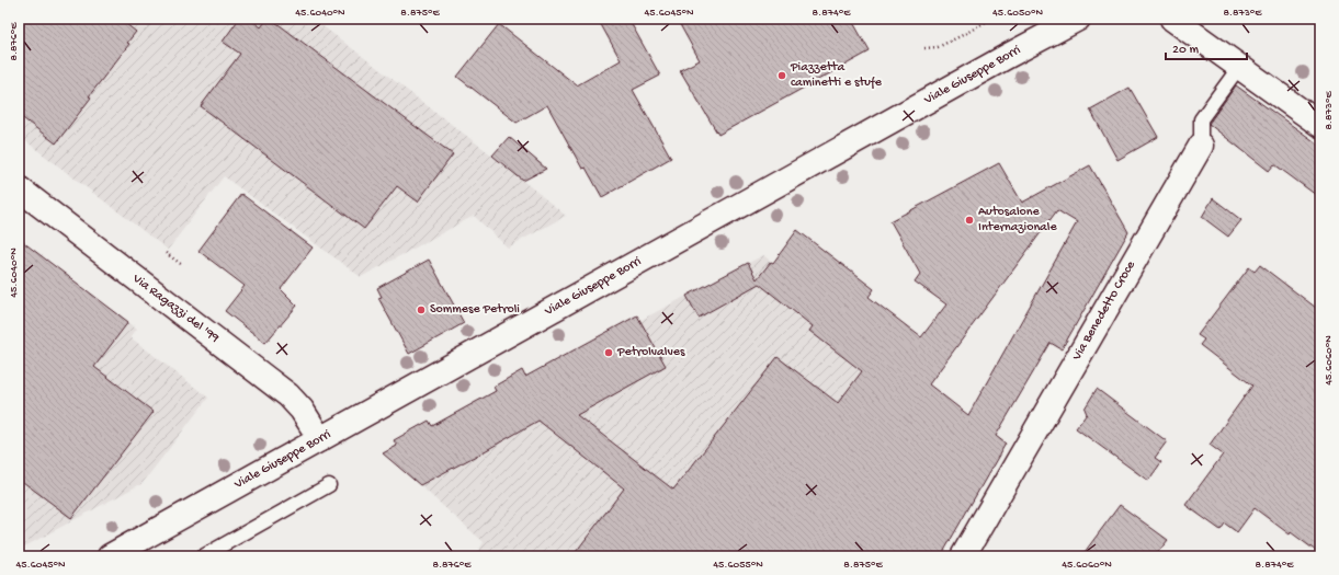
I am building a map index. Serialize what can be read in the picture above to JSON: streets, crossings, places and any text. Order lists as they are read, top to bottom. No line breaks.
{"streets":{"main road":["Viale Giuseppe Borri","Via Ragazzi del '99","Via Benedetto Croce"]},"crossings":[["Viale Giuseppe Borri","Via Ragazzi del '99"]],"places":["Piazzetta caminetti e stufe","Autosalone Internazionale","Sommese Petroli","Petrolvalves"],"scale_bar":"20 m","coordinates":["45.6040°N","8.875°E","45.6045°N","8.874°E","45.6050°N","8.873°E","8.876°E","45.6060°N","45.6055°N"]}
